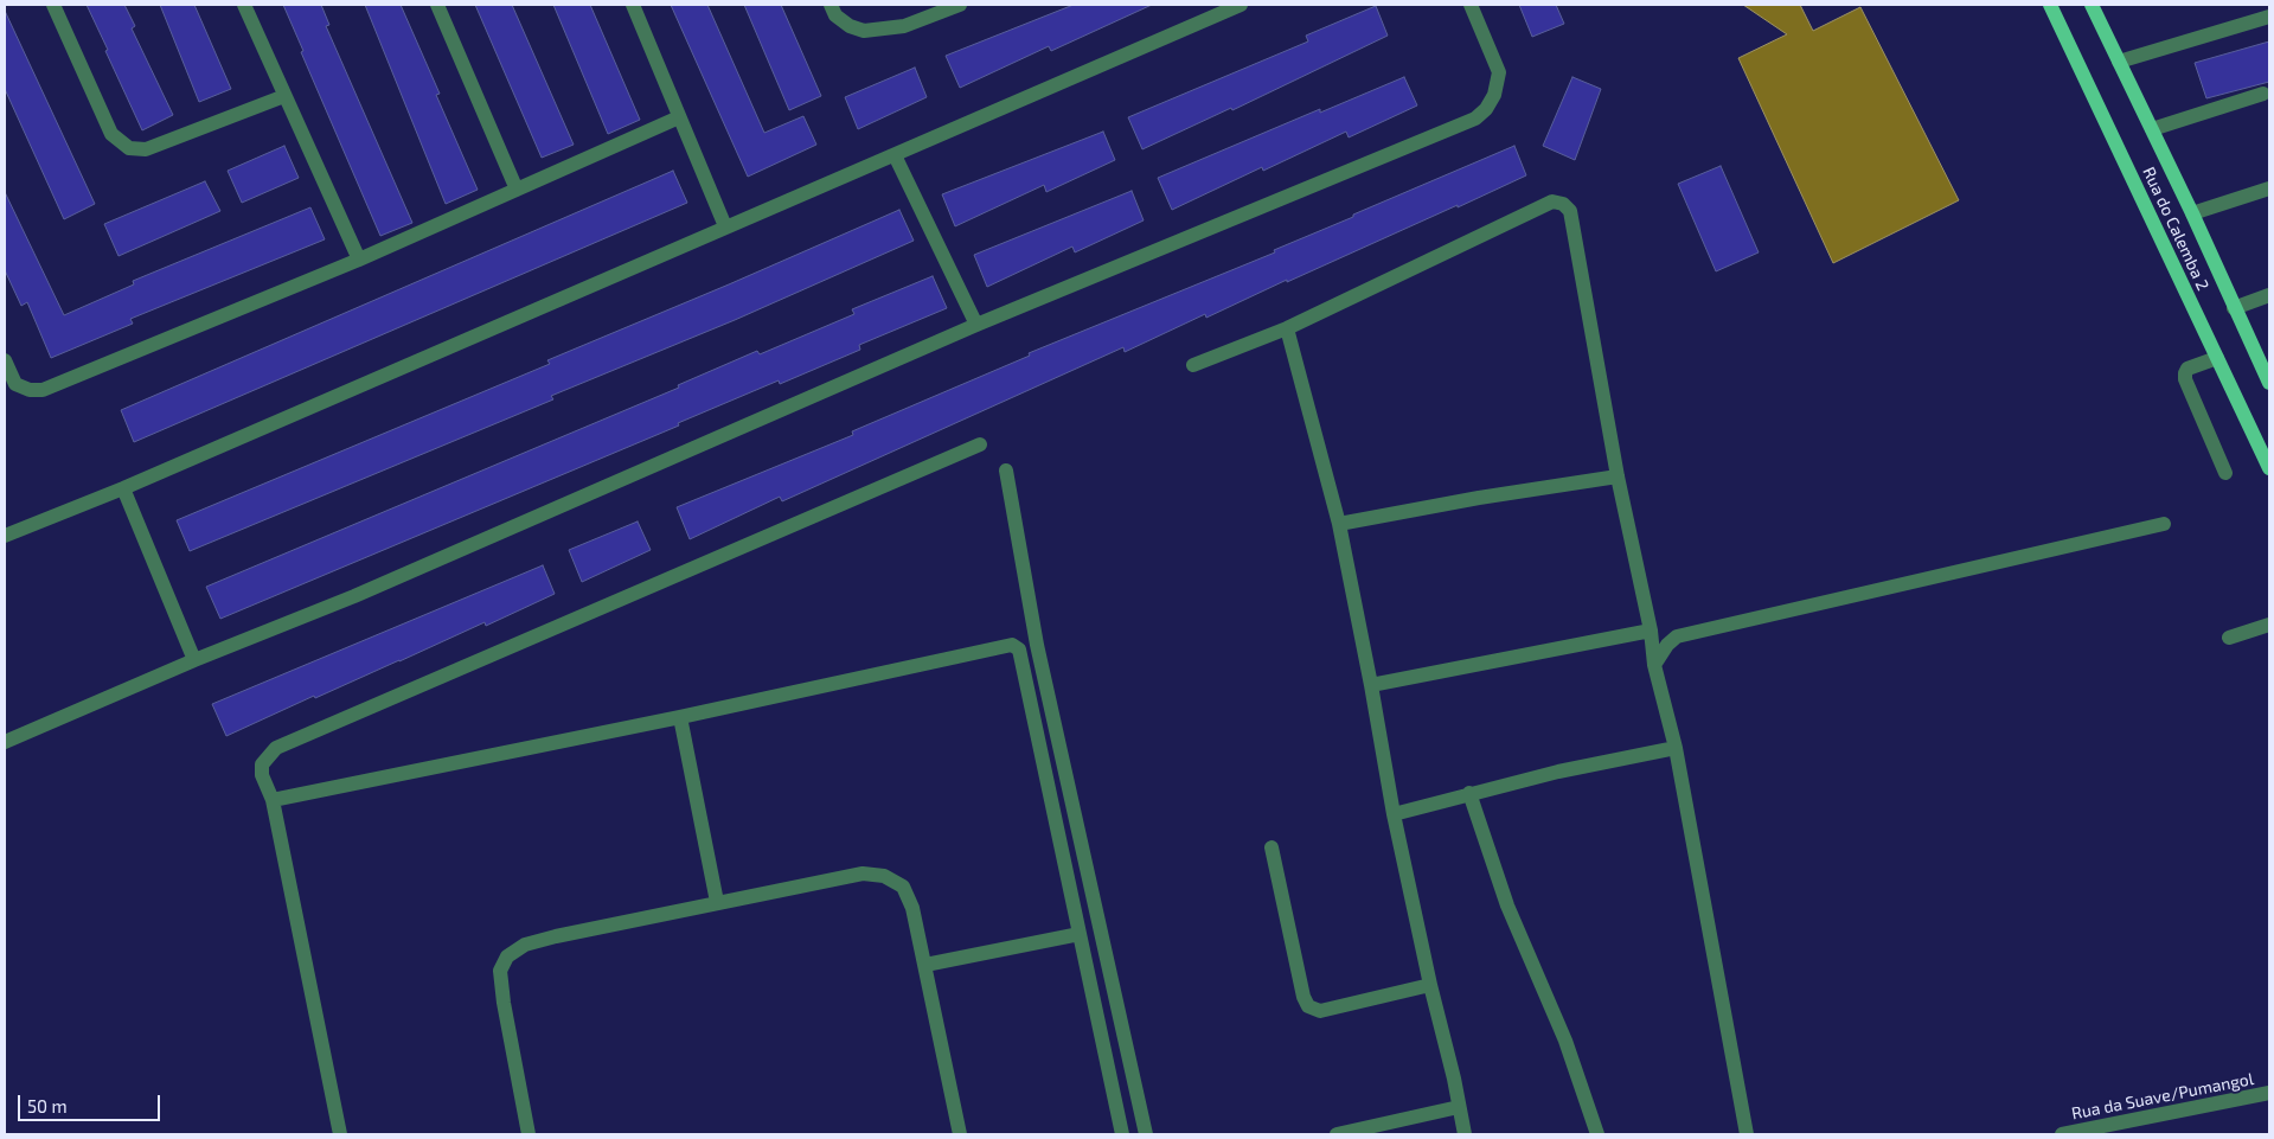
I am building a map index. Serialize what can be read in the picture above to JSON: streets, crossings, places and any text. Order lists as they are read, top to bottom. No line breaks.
{"streets":{"main road":["Rua do Calemba 2"],"street":["Rua da Suave/Pumangol"]},"scale_bar":"50 m"}
